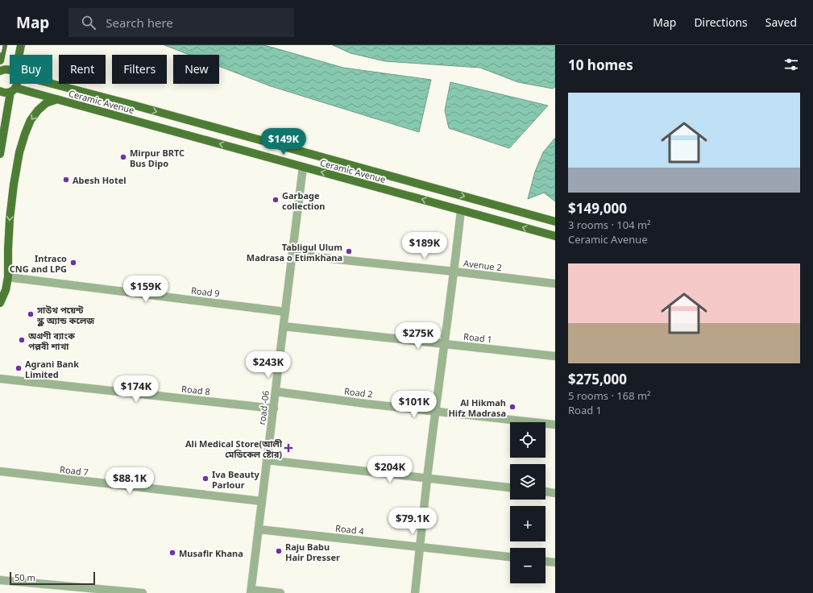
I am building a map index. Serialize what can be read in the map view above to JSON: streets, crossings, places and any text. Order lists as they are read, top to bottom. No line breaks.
{"streets":{"main road":["Ceramic Avenue"],"street":["Avenue 2","Road 9","Road 1","Road 8","Road 2","road -06","Road 7","Road 4"]},"crossings":[["Ceramic Avenue","road -06"],["Avenue 2","road -06"],["Road 9","road -06"],["Road 1","road -06"],["Road 8","road -06"],["Road 2","road -06"],["road -06","Road 7"],["road -06","Road 4"]],"places":{"other":["Mirpur BRTC Bus Dipo","Abesh Hotel","Garbage collection","Tabligul Ulum Madrasa o Etimkhana","Intraco CNG and LPG","সাউথ পয়েন্ট স্কুল অ্যান্ড কলেজ","অগ্রণী ব্যাংক পল্লবী শাখা","Agrani Bank Limited","Al Hikmah Hifz Madrasa","Iva Beauty Parlour","Raju Babu Hair Dresser","Musafir Khana"],"health":["Ali Medical Store(আলী মেডিকেল ষ্টোর)"]},"scale_bar":"50 m","page":{"header":"Map","search":"Search here","nav":["Map","Directions","Saved"],"heading":"10 homes","chip":["Buy","Rent","Filters","New"],"list":[{"name":"$149,000","note":"3 rooms · 104 m² · Ceramic Avenue"},{"name":"$275,000","note":"5 rooms · 168 m² · Road 1"}],"price":["$149K","$189K","$159K","$275K","$243K","$174K","$101K","$204K","$88.1K","$79.1K"],"map_buttons":["+","−"],"scale":"50 m"}}
